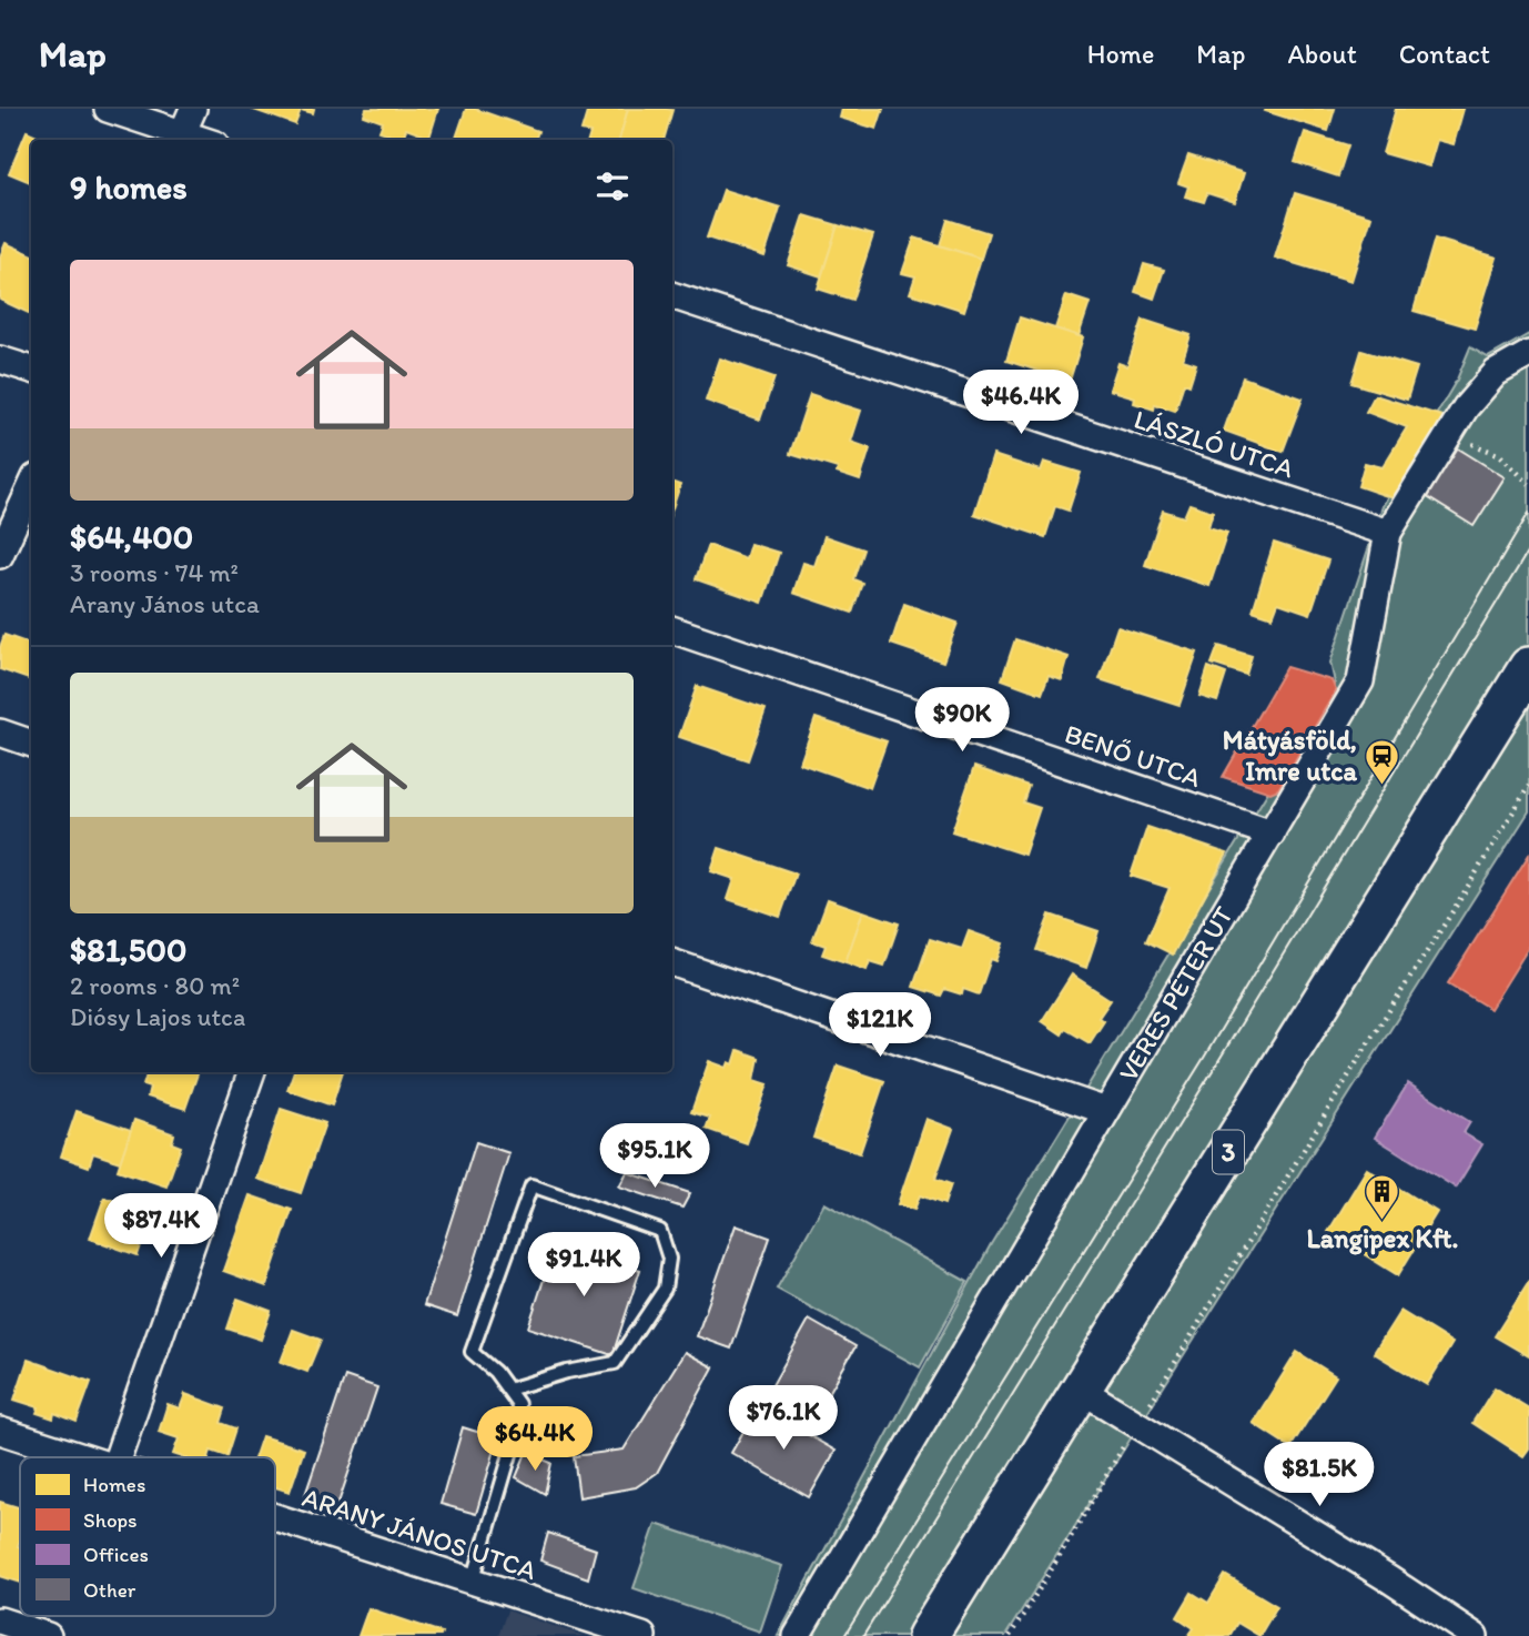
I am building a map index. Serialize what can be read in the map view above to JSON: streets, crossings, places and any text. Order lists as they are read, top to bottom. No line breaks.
{"streets":{"main road":["3"],"street":["LÁSZLÓ UTCA","BENŐ UTCA","VERES PÉTER ÚT","ARANY JÁNOS UTCA"]},"crossings":[["LÁSZLÓ UTCA","VERES PÉTER ÚT"],["BENŐ UTCA","VERES PÉTER ÚT"]],"places":{"station":["Mátyásföld, Imre utca"],"building":["Langipex Kft."]},"legend":["Homes","Shops","Offices","Other"],"page":{"header":"Map","nav":["Home","Map","About","Contact"],"heading":"9 homes","list":[{"name":"$64,400","note":"3 rooms · 74 m² · Arany János utca"},{"name":"$81,500","note":"2 rooms · 80 m² · Diósy Lajos utca"}],"price":["$46.4K","$90K","$121K","$95.1K","$87.4K","$91.4K","$76.1K","$64.4K","$81.5K"]}}
